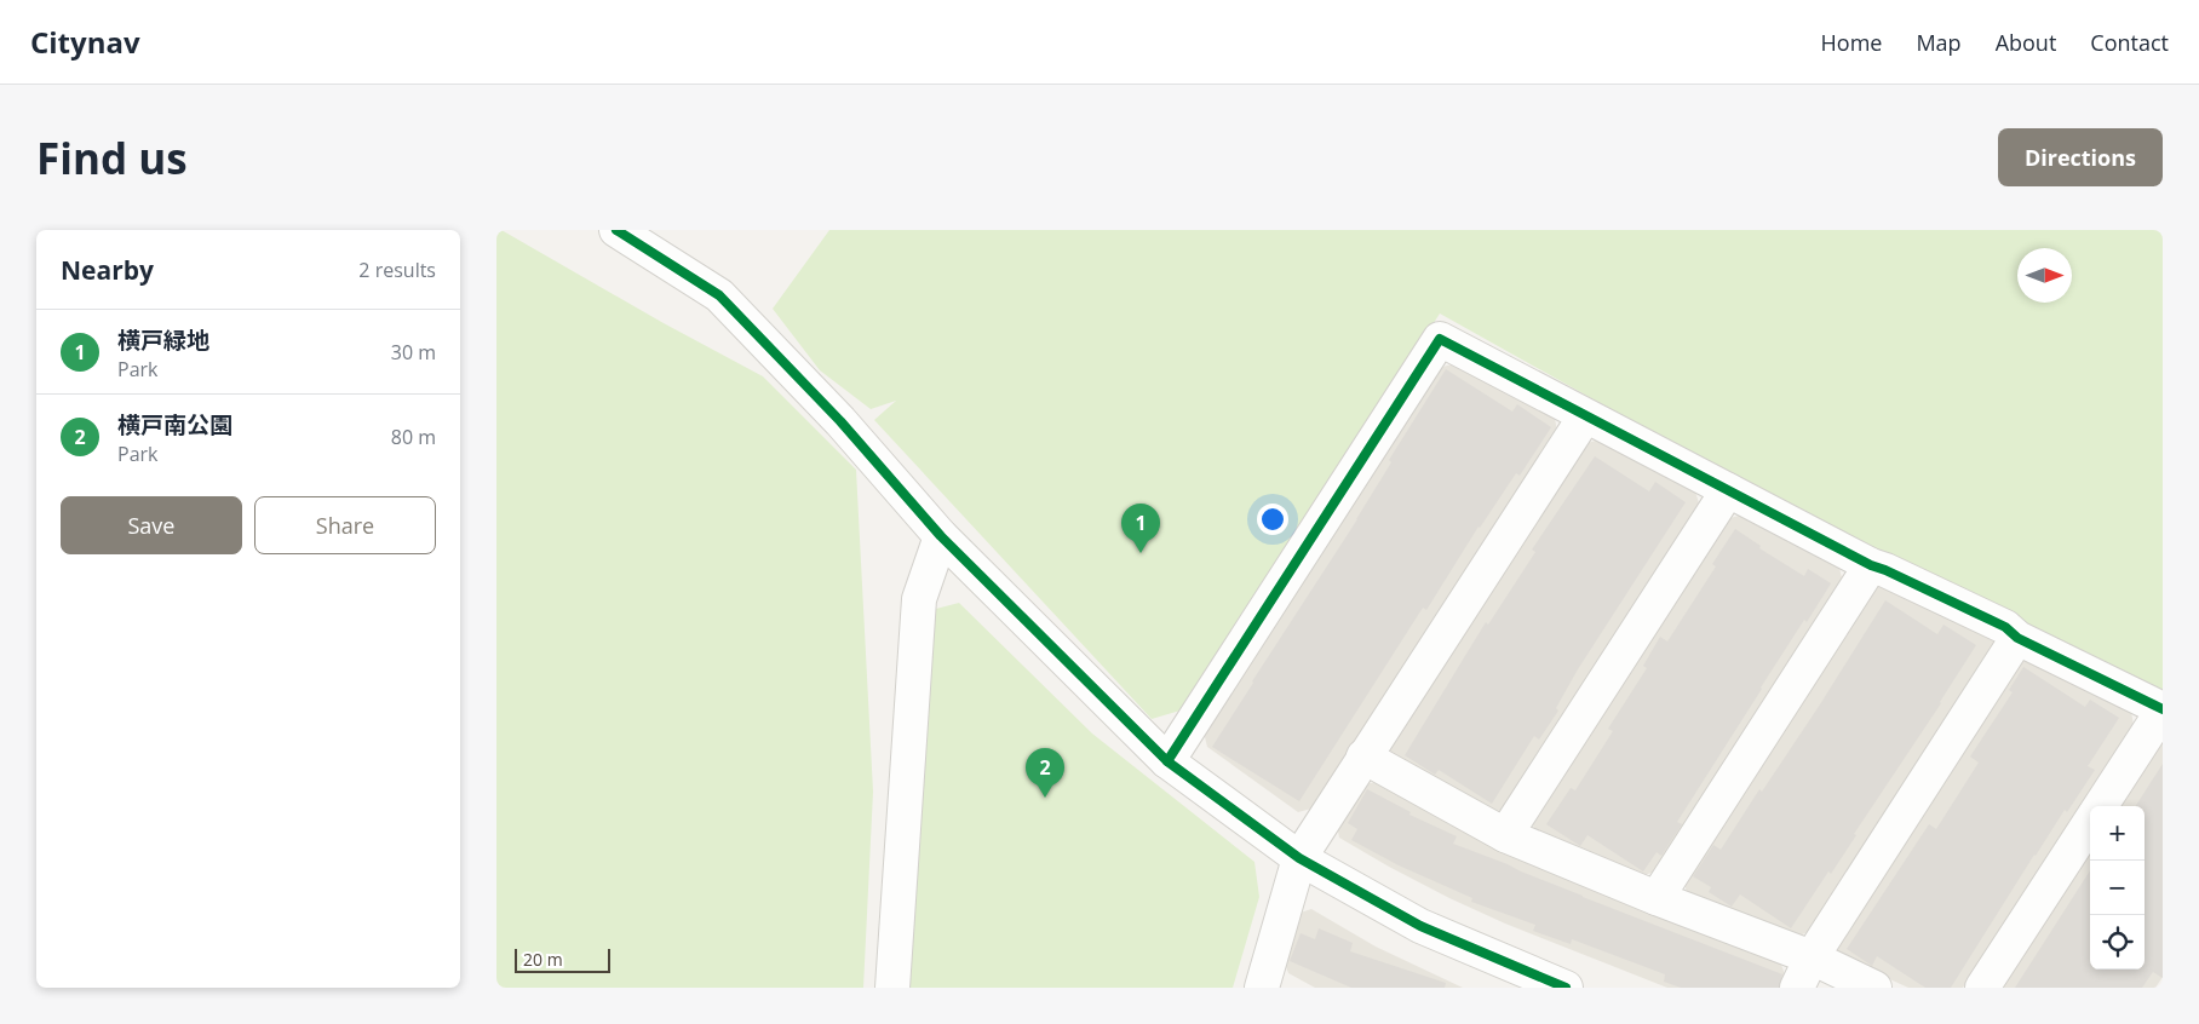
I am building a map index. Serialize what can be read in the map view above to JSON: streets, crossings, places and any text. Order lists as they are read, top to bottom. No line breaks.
{"scale_bar":"20 m","north":"right","page":{"header":"Citynav","nav":["Home","Map","About","Contact"],"buttons":["Directions",["Save","Share"]],"title":"Find us","heading":["Nearby","2 results"],"list":[{"mark":"1","name":"横戸緑地","note":"Park","value":"30 m"},{"mark":"2","name":"横戸南公園","note":"Park","value":"80 m"}],"pins":["1","2"],"map_buttons":["+","−"],"scale":"20 m"}}
